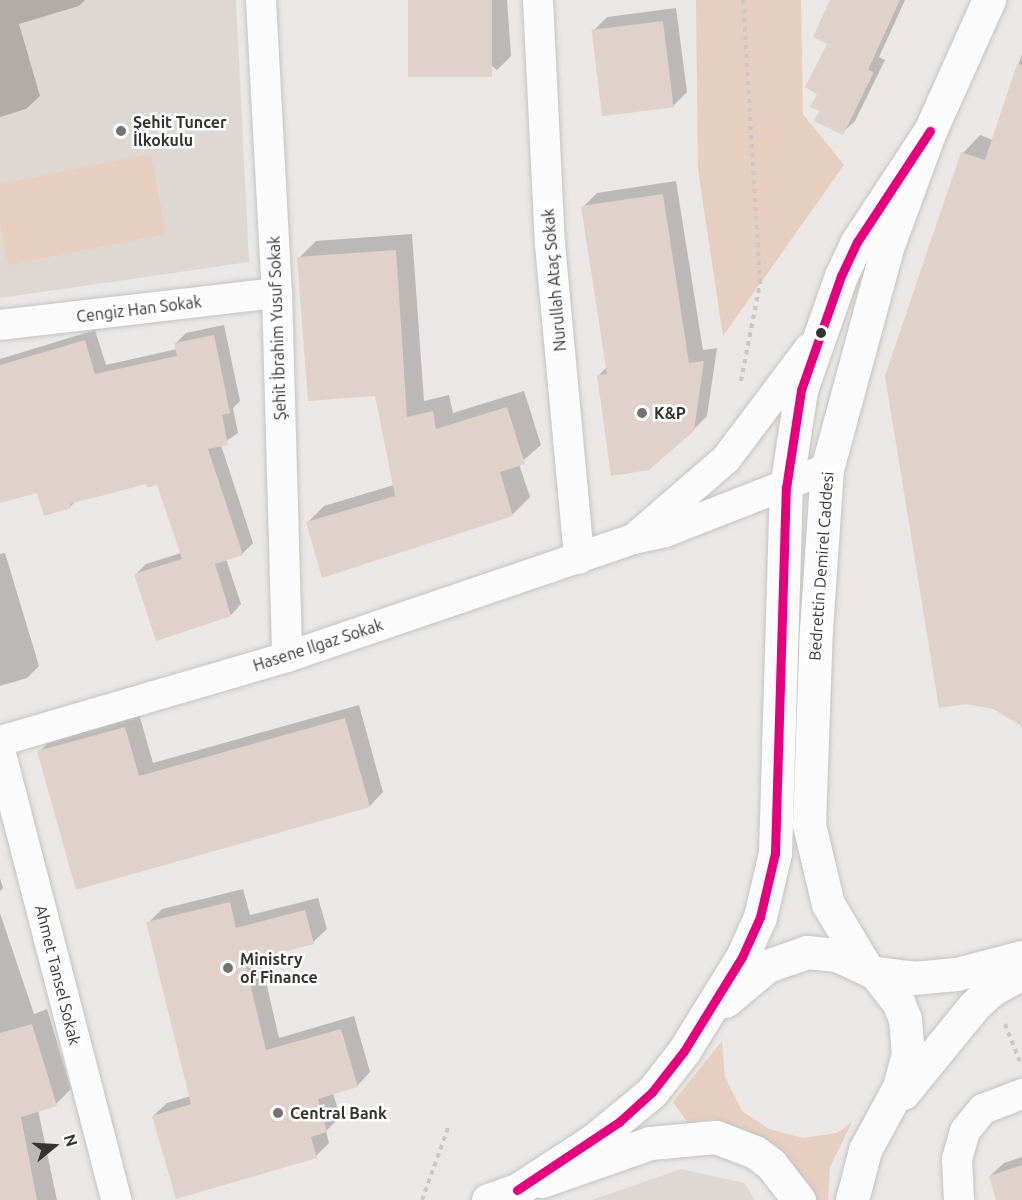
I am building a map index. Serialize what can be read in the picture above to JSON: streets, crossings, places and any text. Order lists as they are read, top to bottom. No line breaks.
{"streets":{"main road":["Bedrettin Demirel Caddesi"],"street":["Nurullah Ataç Sokak","Cengiz Han Sokak","Şehit İbrahim Yusuf Sokak","Hasene Ilgaz Sokak","Ahmet Tansel Sokak"]},"crossings":[["Nurullah Ataç Sokak","Hasene Ilgaz Sokak"],["Cengiz Han Sokak","Şehit İbrahim Yusuf Sokak"],["Şehit İbrahim Yusuf Sokak","Hasene Ilgaz Sokak"],["Bedrettin Demirel Caddesi","Hasene Ilgaz Sokak"]],"places":["Şehit Tuncer İlkokulu","K&P","Ministry of Finance","Central Bank"],"north":"right"}
